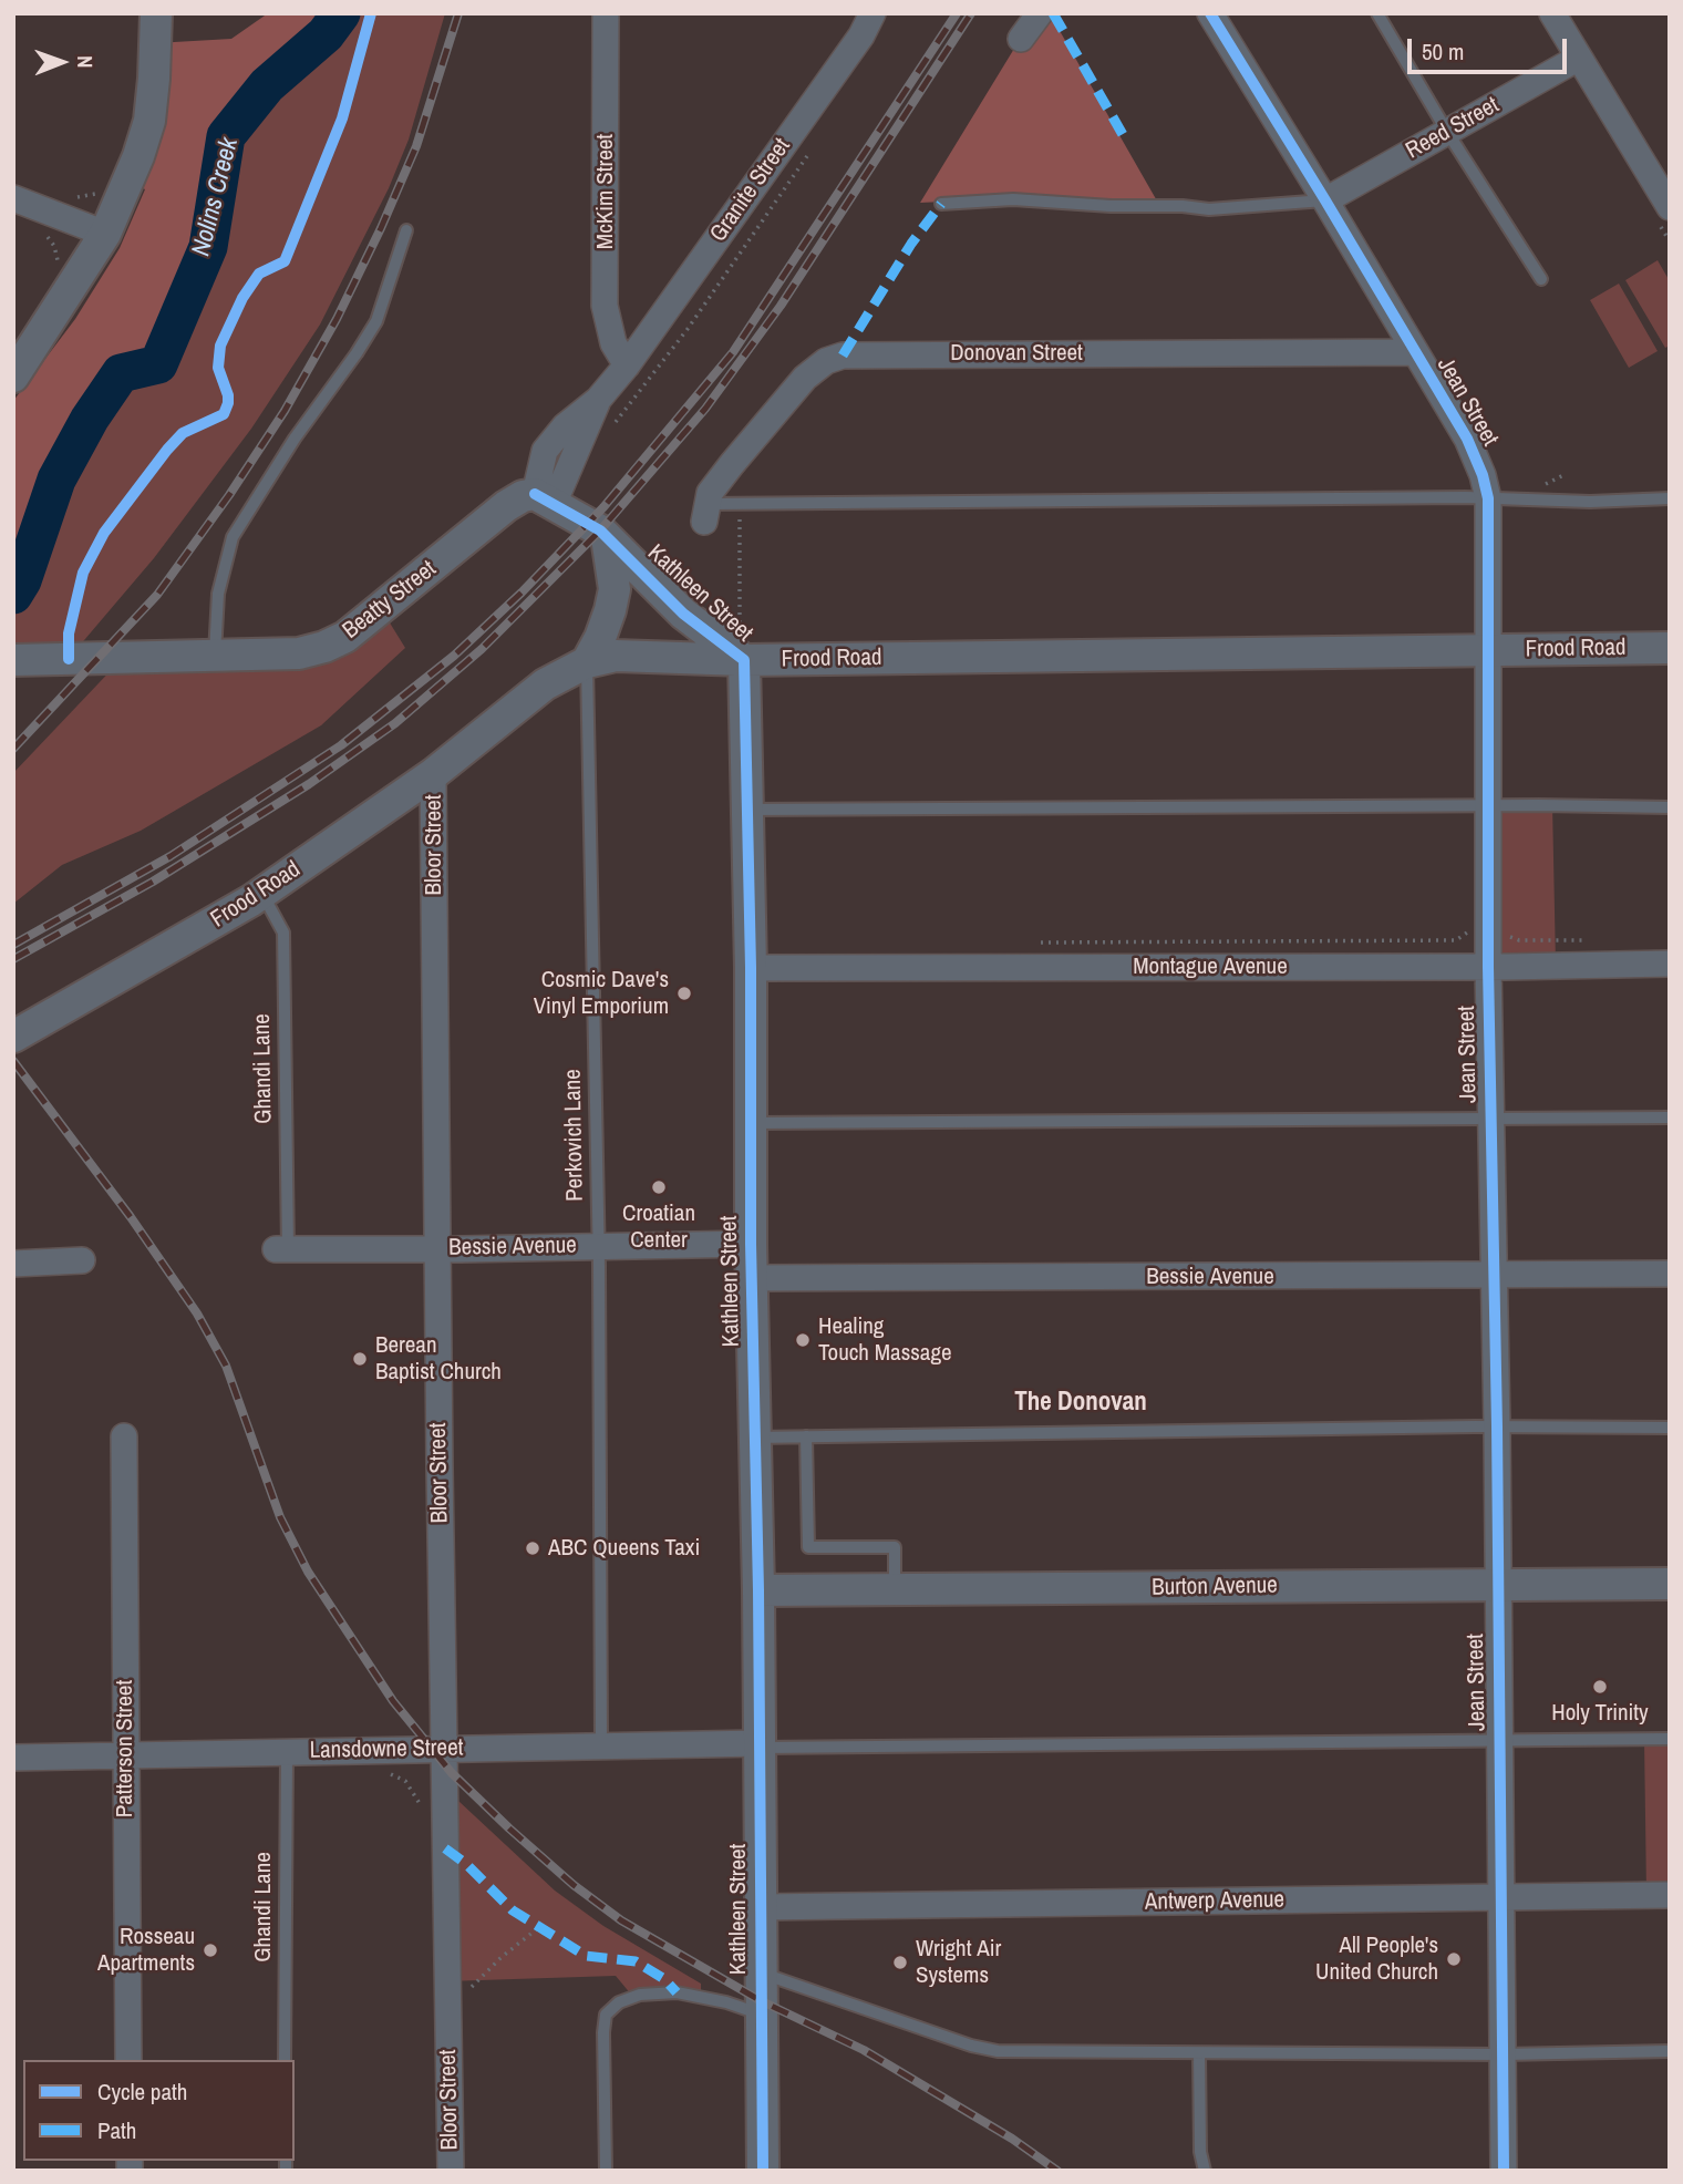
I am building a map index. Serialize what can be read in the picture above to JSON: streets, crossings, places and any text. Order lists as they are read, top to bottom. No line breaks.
{"streets":{"street":["Reed Street","Granite Street","McKim Street","Donovan Street","Jean Street","Kathleen Street","Beatty Street","Frood Road","Bloor Street","Montague Avenue","Bessie Avenue","Burton Avenue","Patterson Street","Lansdowne Street","Antwerp Avenue"],"lane":["Ghandi Lane","Perkovich Lane"]},"crossings":[["Reed Street","Jean Street"],["Granite Street","McKim Street"],["Donovan Street","Jean Street"],["Jean Street","Frood Road"],["Jean Street","Montague Avenue"],["Jean Street","Bessie Avenue"],["Jean Street","Burton Avenue"],["Jean Street","Antwerp Avenue"],["Kathleen Street","Beatty Street"],["Kathleen Street","Frood Road"],["Kathleen Street","Montague Avenue"],["Kathleen Street","Bessie Avenue"],["Kathleen Street","Burton Avenue"],["Kathleen Street","Lansdowne Street"],["Kathleen Street","Antwerp Avenue"],["Frood Road","Bloor Street"],["Frood Road","Ghandi Lane"],["Frood Road","Perkovich Lane"],["Bloor Street","Bessie Avenue"],["Bloor Street","Lansdowne Street"],["Ghandi Lane","Bessie Avenue"],["Ghandi Lane","Lansdowne Street"],["Perkovich Lane","Bessie Avenue"],["Perkovich Lane","Lansdowne Street"],["Patterson Street","Lansdowne Street"]],"districts":["The Donovan"],"water":["Nolins Creek"],"places":["Cosmic Dave's Vinyl Emporium","Croatian Center","Healing Touch Massage","Berean Baptist Church","ABC Queens Taxi","Holy Trinity","Rosseau Apartments","All People's United Church","Wright Air Systems"],"legend":["Cycle path","Path"],"scale_bar":"50 m","north":"right"}
